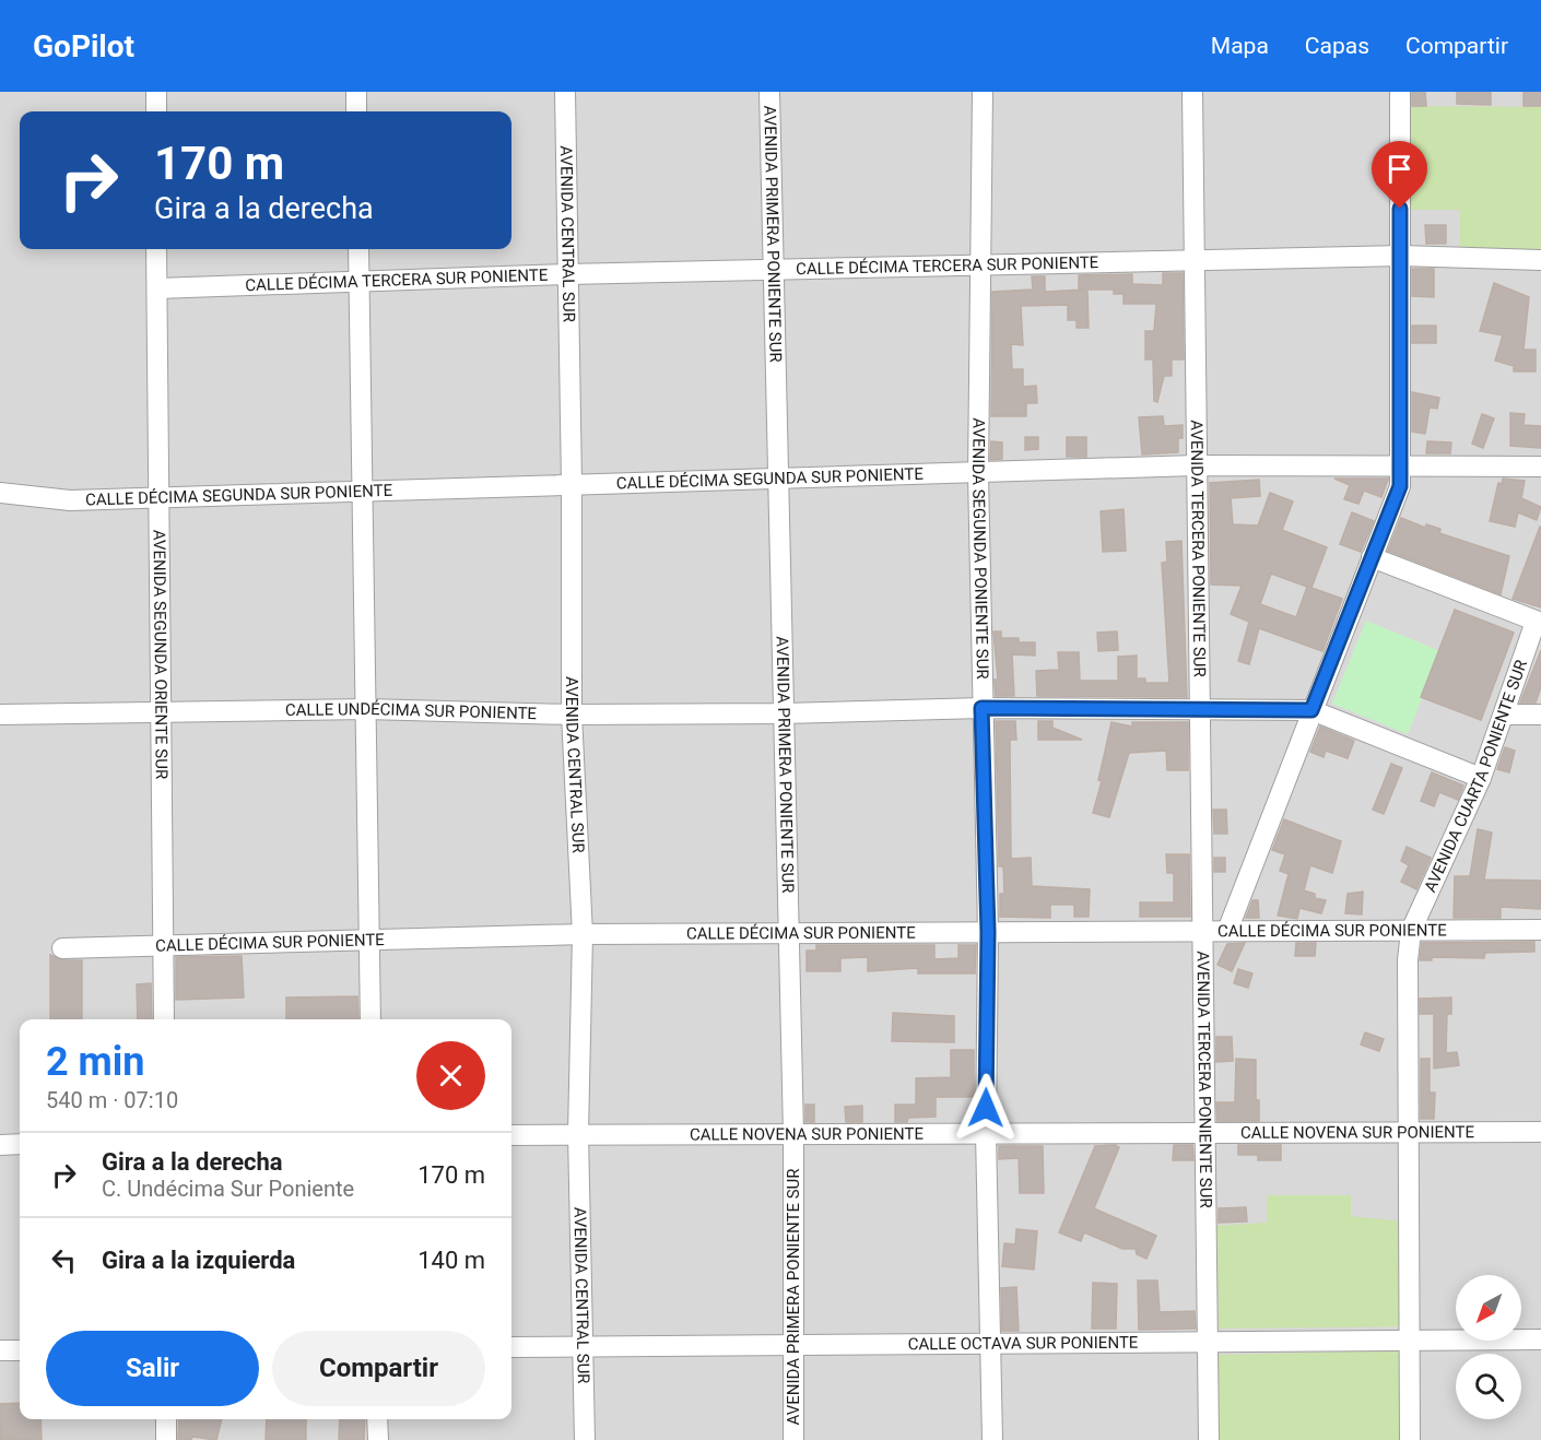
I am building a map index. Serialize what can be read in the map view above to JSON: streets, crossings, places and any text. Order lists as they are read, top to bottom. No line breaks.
{"streets":{"street":["AVENIDA CENTRAL SUR","AVENIDA PRIMERA PONIENTE SUR","CALLE DÉCIMA TERCERA SUR PONIENTE","CALLE DÉCIMA SEGUNDA SUR PONIENTE","AVENIDA SEGUNDA PONIENTE SUR","AVENIDA TERCERA PONIENTE SUR","AVENIDA SEGUNDA ORIENTE SUR","CALLE UNDÉCIMA SUR PONIENTE","AVENIDA CUARTA PONIENTE SUR","CALLE DÉCIMA SUR PONIENTE","CALLE NOVENA SUR PONIENTE","CALLE OCTAVA SUR PONIENTE"]},"crossings":[["AVENIDA CENTRAL SUR","CALLE DÉCIMA TERCERA SUR PONIENTE"],["AVENIDA CENTRAL SUR","CALLE DÉCIMA SEGUNDA SUR PONIENTE"],["AVENIDA CENTRAL SUR","CALLE UNDÉCIMA SUR PONIENTE"],["AVENIDA CENTRAL SUR","CALLE DÉCIMA SUR PONIENTE"],["AVENIDA CENTRAL SUR","CALLE NOVENA SUR PONIENTE"],["AVENIDA CENTRAL SUR","CALLE OCTAVA SUR PONIENTE"],["AVENIDA PRIMERA PONIENTE SUR","CALLE DÉCIMA TERCERA SUR PONIENTE"],["AVENIDA PRIMERA PONIENTE SUR","CALLE DÉCIMA SEGUNDA SUR PONIENTE"],["AVENIDA PRIMERA PONIENTE SUR","CALLE UNDÉCIMA SUR PONIENTE"],["AVENIDA PRIMERA PONIENTE SUR","CALLE DÉCIMA SUR PONIENTE"],["AVENIDA PRIMERA PONIENTE SUR","CALLE NOVENA SUR PONIENTE"],["AVENIDA PRIMERA PONIENTE SUR","CALLE OCTAVA SUR PONIENTE"],["CALLE DÉCIMA TERCERA SUR PONIENTE","AVENIDA SEGUNDA PONIENTE SUR"],["CALLE DÉCIMA TERCERA SUR PONIENTE","AVENIDA TERCERA PONIENTE SUR"],["CALLE DÉCIMA TERCERA SUR PONIENTE","AVENIDA SEGUNDA ORIENTE SUR"],["CALLE DÉCIMA SEGUNDA SUR PONIENTE","AVENIDA SEGUNDA PONIENTE SUR"],["CALLE DÉCIMA SEGUNDA SUR PONIENTE","AVENIDA TERCERA PONIENTE SUR"],["CALLE DÉCIMA SEGUNDA SUR PONIENTE","AVENIDA SEGUNDA ORIENTE SUR"],["AVENIDA SEGUNDA PONIENTE SUR","CALLE UNDÉCIMA SUR PONIENTE"],["AVENIDA SEGUNDA PONIENTE SUR","CALLE DÉCIMA SUR PONIENTE"],["AVENIDA SEGUNDA PONIENTE SUR","CALLE NOVENA SUR PONIENTE"],["AVENIDA SEGUNDA PONIENTE SUR","CALLE OCTAVA SUR PONIENTE"],["AVENIDA TERCERA PONIENTE SUR","CALLE UNDÉCIMA SUR PONIENTE"],["AVENIDA TERCERA PONIENTE SUR","CALLE DÉCIMA SUR PONIENTE"],["AVENIDA TERCERA PONIENTE SUR","CALLE NOVENA SUR PONIENTE"],["AVENIDA TERCERA PONIENTE SUR","CALLE OCTAVA SUR PONIENTE"],["AVENIDA SEGUNDA ORIENTE SUR","CALLE UNDÉCIMA SUR PONIENTE"],["AVENIDA SEGUNDA ORIENTE SUR","CALLE DÉCIMA SUR PONIENTE"],["AVENIDA CUARTA PONIENTE SUR","CALLE DÉCIMA SUR PONIENTE"],["AVENIDA CUARTA PONIENTE SUR","CALLE NOVENA SUR PONIENTE"],["AVENIDA CUARTA PONIENTE SUR","CALLE OCTAVA SUR PONIENTE"]],"north":"bottom left","page":{"header":"GoPilot","nav":["Mapa","Capas","Compartir"],"turn":["170 m","Gira a la derecha"],"heading":["2 min","540 m · 07:10"],"list":[{"name":"Gira a la derecha","note":"C. Undécima Sur Poniente","value":"170 m"},{"name":"Gira a la izquierda","value":"140 m"}],"buttons":["Salir","Compartir"]}}
